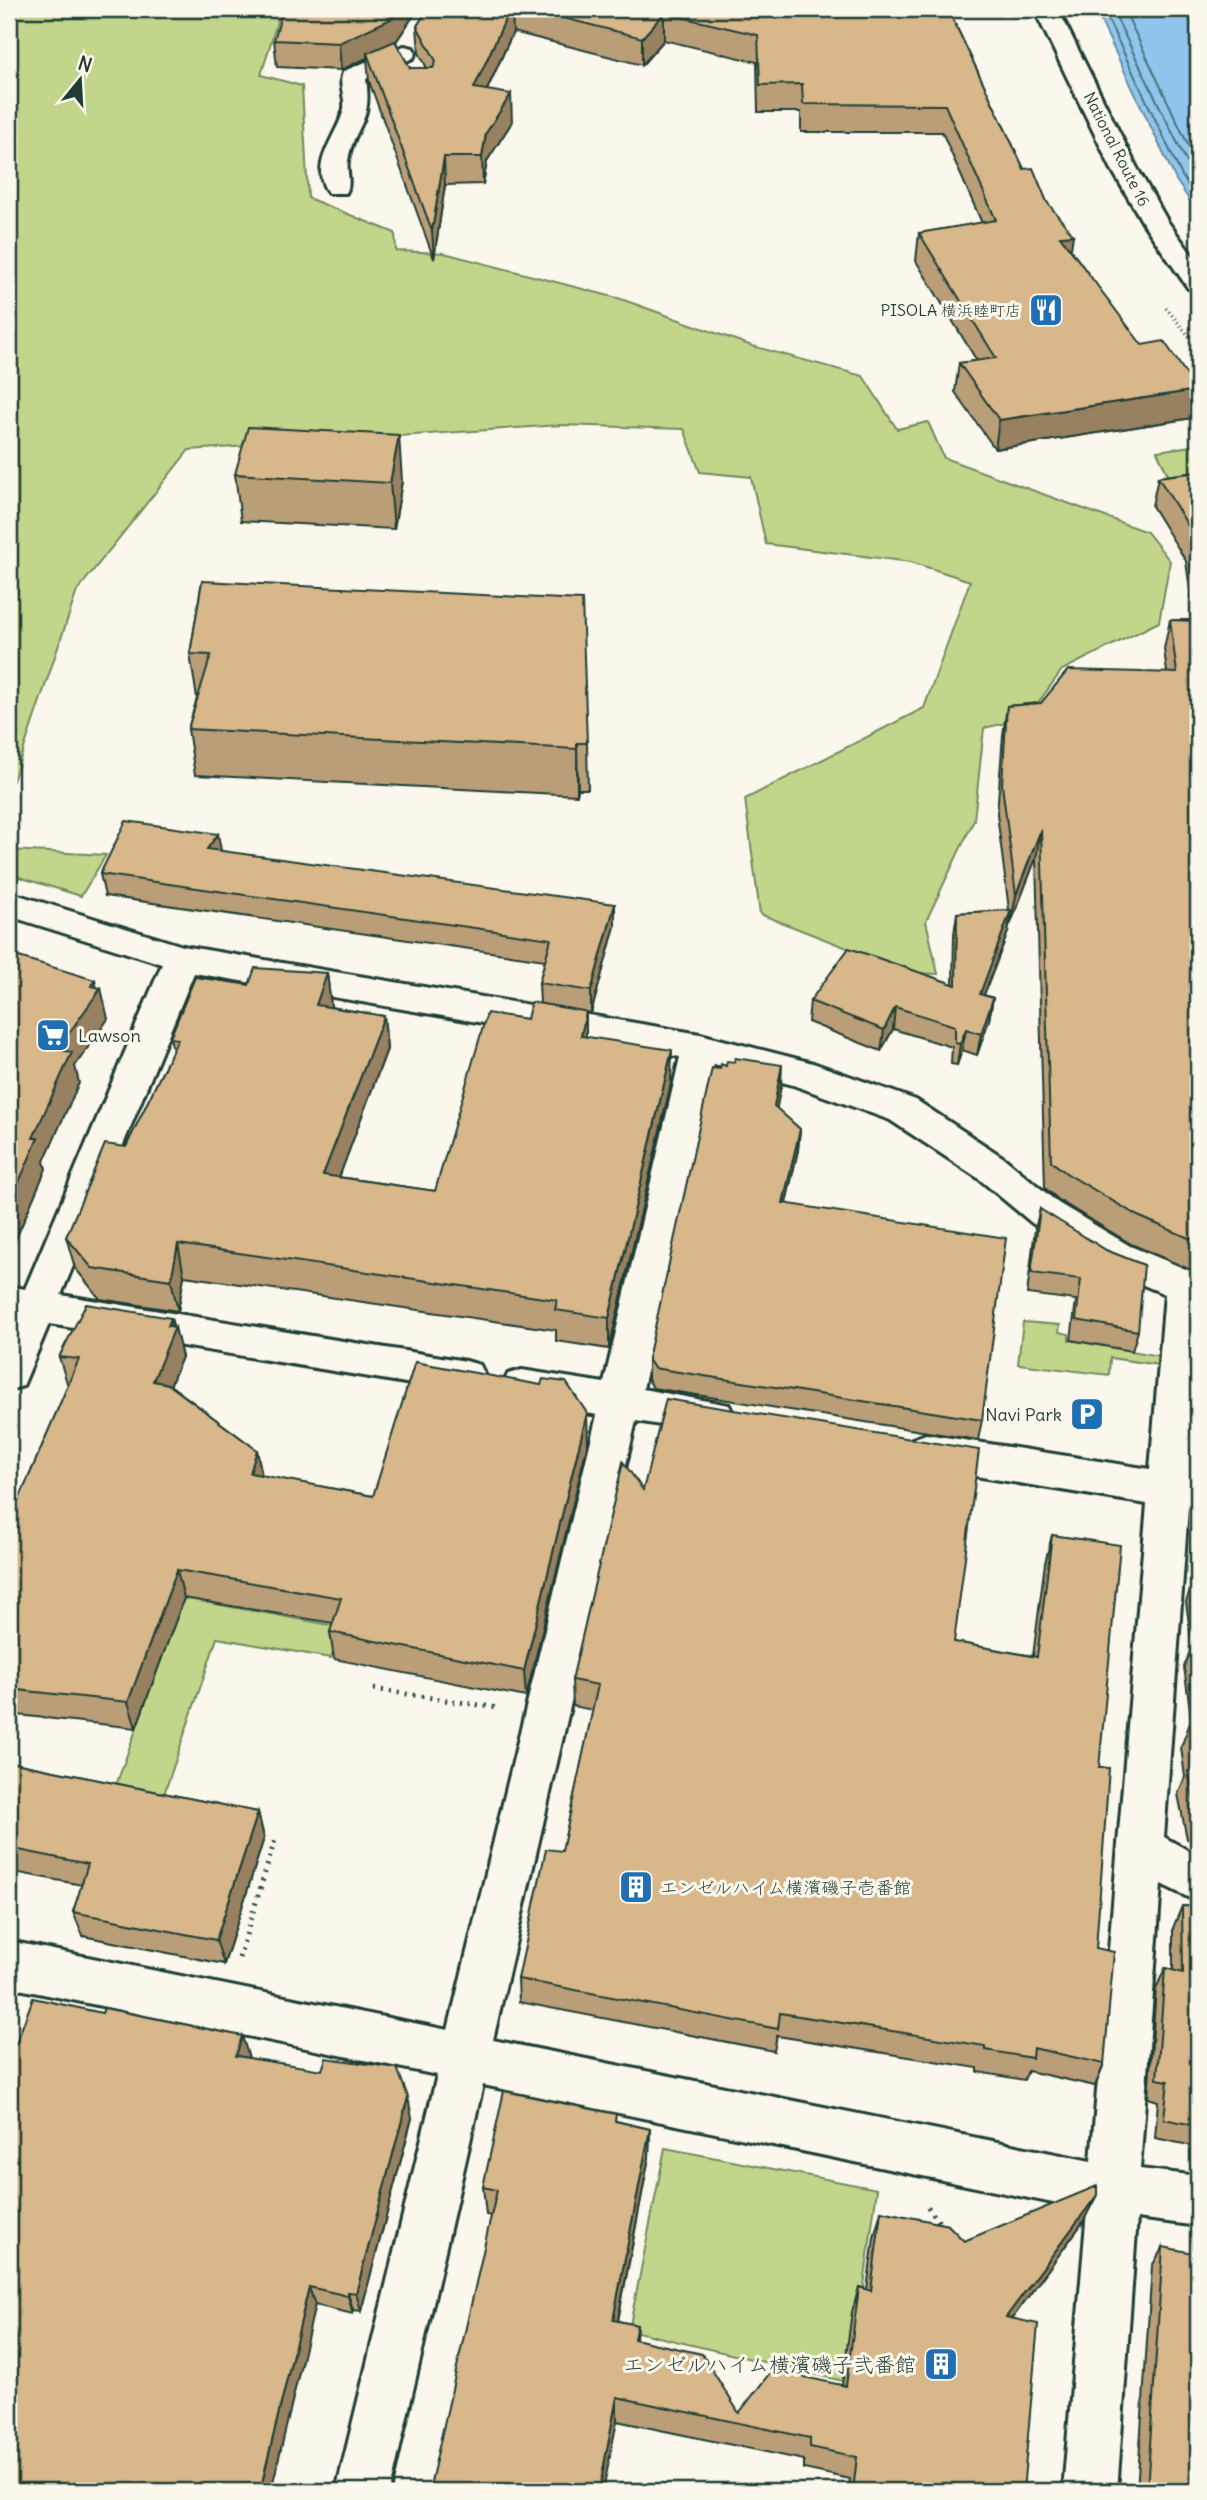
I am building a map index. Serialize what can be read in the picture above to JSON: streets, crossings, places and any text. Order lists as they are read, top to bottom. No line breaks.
{"streets":{"main road":["National Route 16"]},"places":{"restaurant":["PISOLA 横浜睦町店"],"supermarket":["Lawson"],"parking":["Navi Park"],"building":["エンゼルハイム横濱磯子壱番館","エンゼルハイム横濱磯子弐番館"]},"north":"top"}
